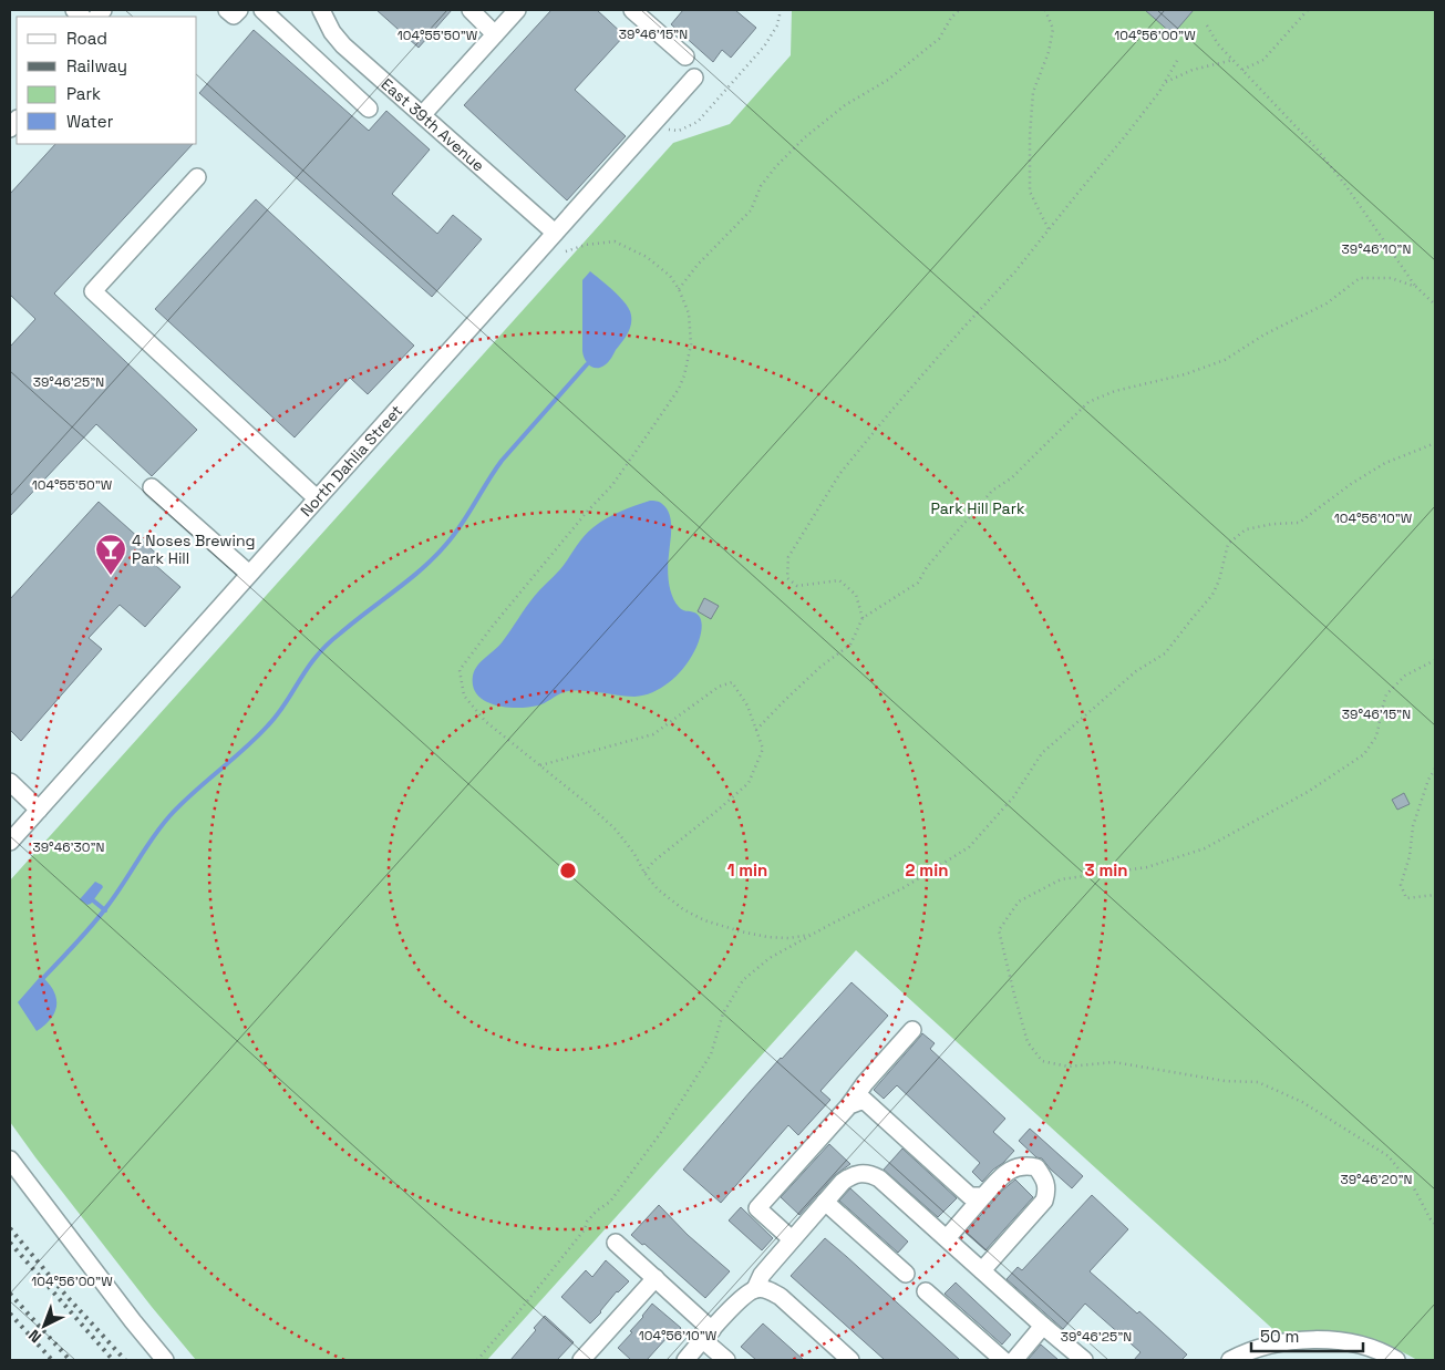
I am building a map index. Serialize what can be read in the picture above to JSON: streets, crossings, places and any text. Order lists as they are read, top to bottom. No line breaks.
{"streets":{"street":["East 39th Avenue","North Dahlia Street"]},"crossings":[["East 39th Avenue","North Dahlia Street"]],"parks":["Park Hill Park"],"places":{"bar":["4 Noses Brewing Park Hill"]},"legend":["Road","Railway","Park","Water"],"scale_bar":"50 m","north":"bottom left","coordinates":["39°46'15\"N","104°55'50\"W","104°56'00\"W","39°46'10\"N","39°46'25\"N","104°56'10\"W","39°46'30\"N","39°46'20\"N"],"rings":["1 min","2 min","3 min"]}
